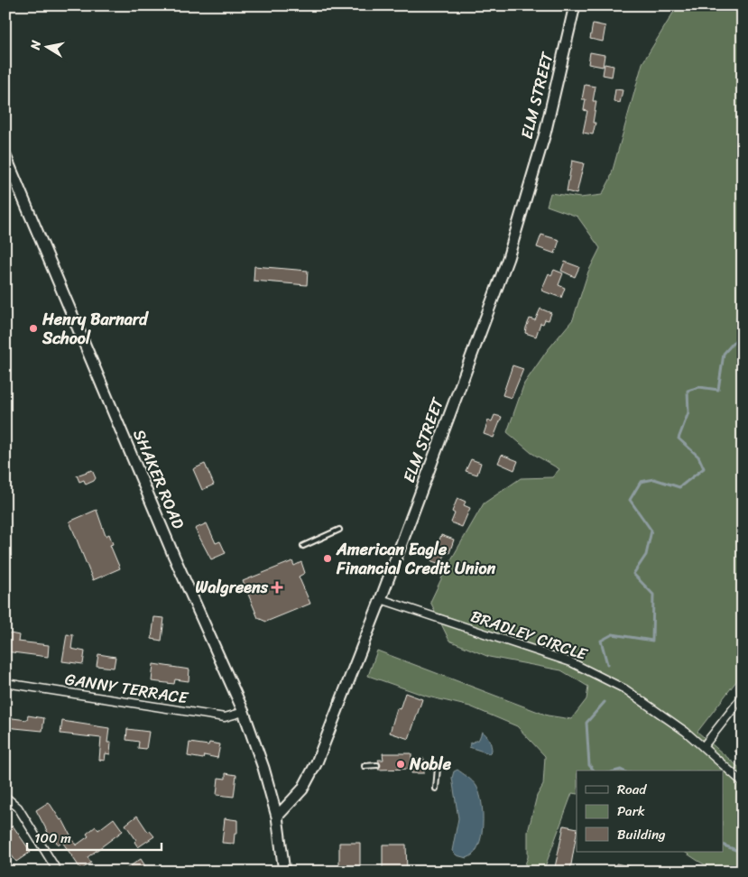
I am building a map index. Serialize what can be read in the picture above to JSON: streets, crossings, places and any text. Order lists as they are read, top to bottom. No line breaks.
{"streets":{"street":["ELM STREET","SHAKER ROAD","BRADLEY CIRCLE","GANNY TERRACE"]},"crossings":[["ELM STREET","SHAKER ROAD"],["ELM STREET","BRADLEY CIRCLE"],["SHAKER ROAD","GANNY TERRACE"]],"places":{"other":["Henry Barnard School","American Eagle Financial Credit Union","Noble"],"health":["Walgreens"]},"legend":["Road","Park","Building"],"scale_bar":"100 m","north":"left"}
